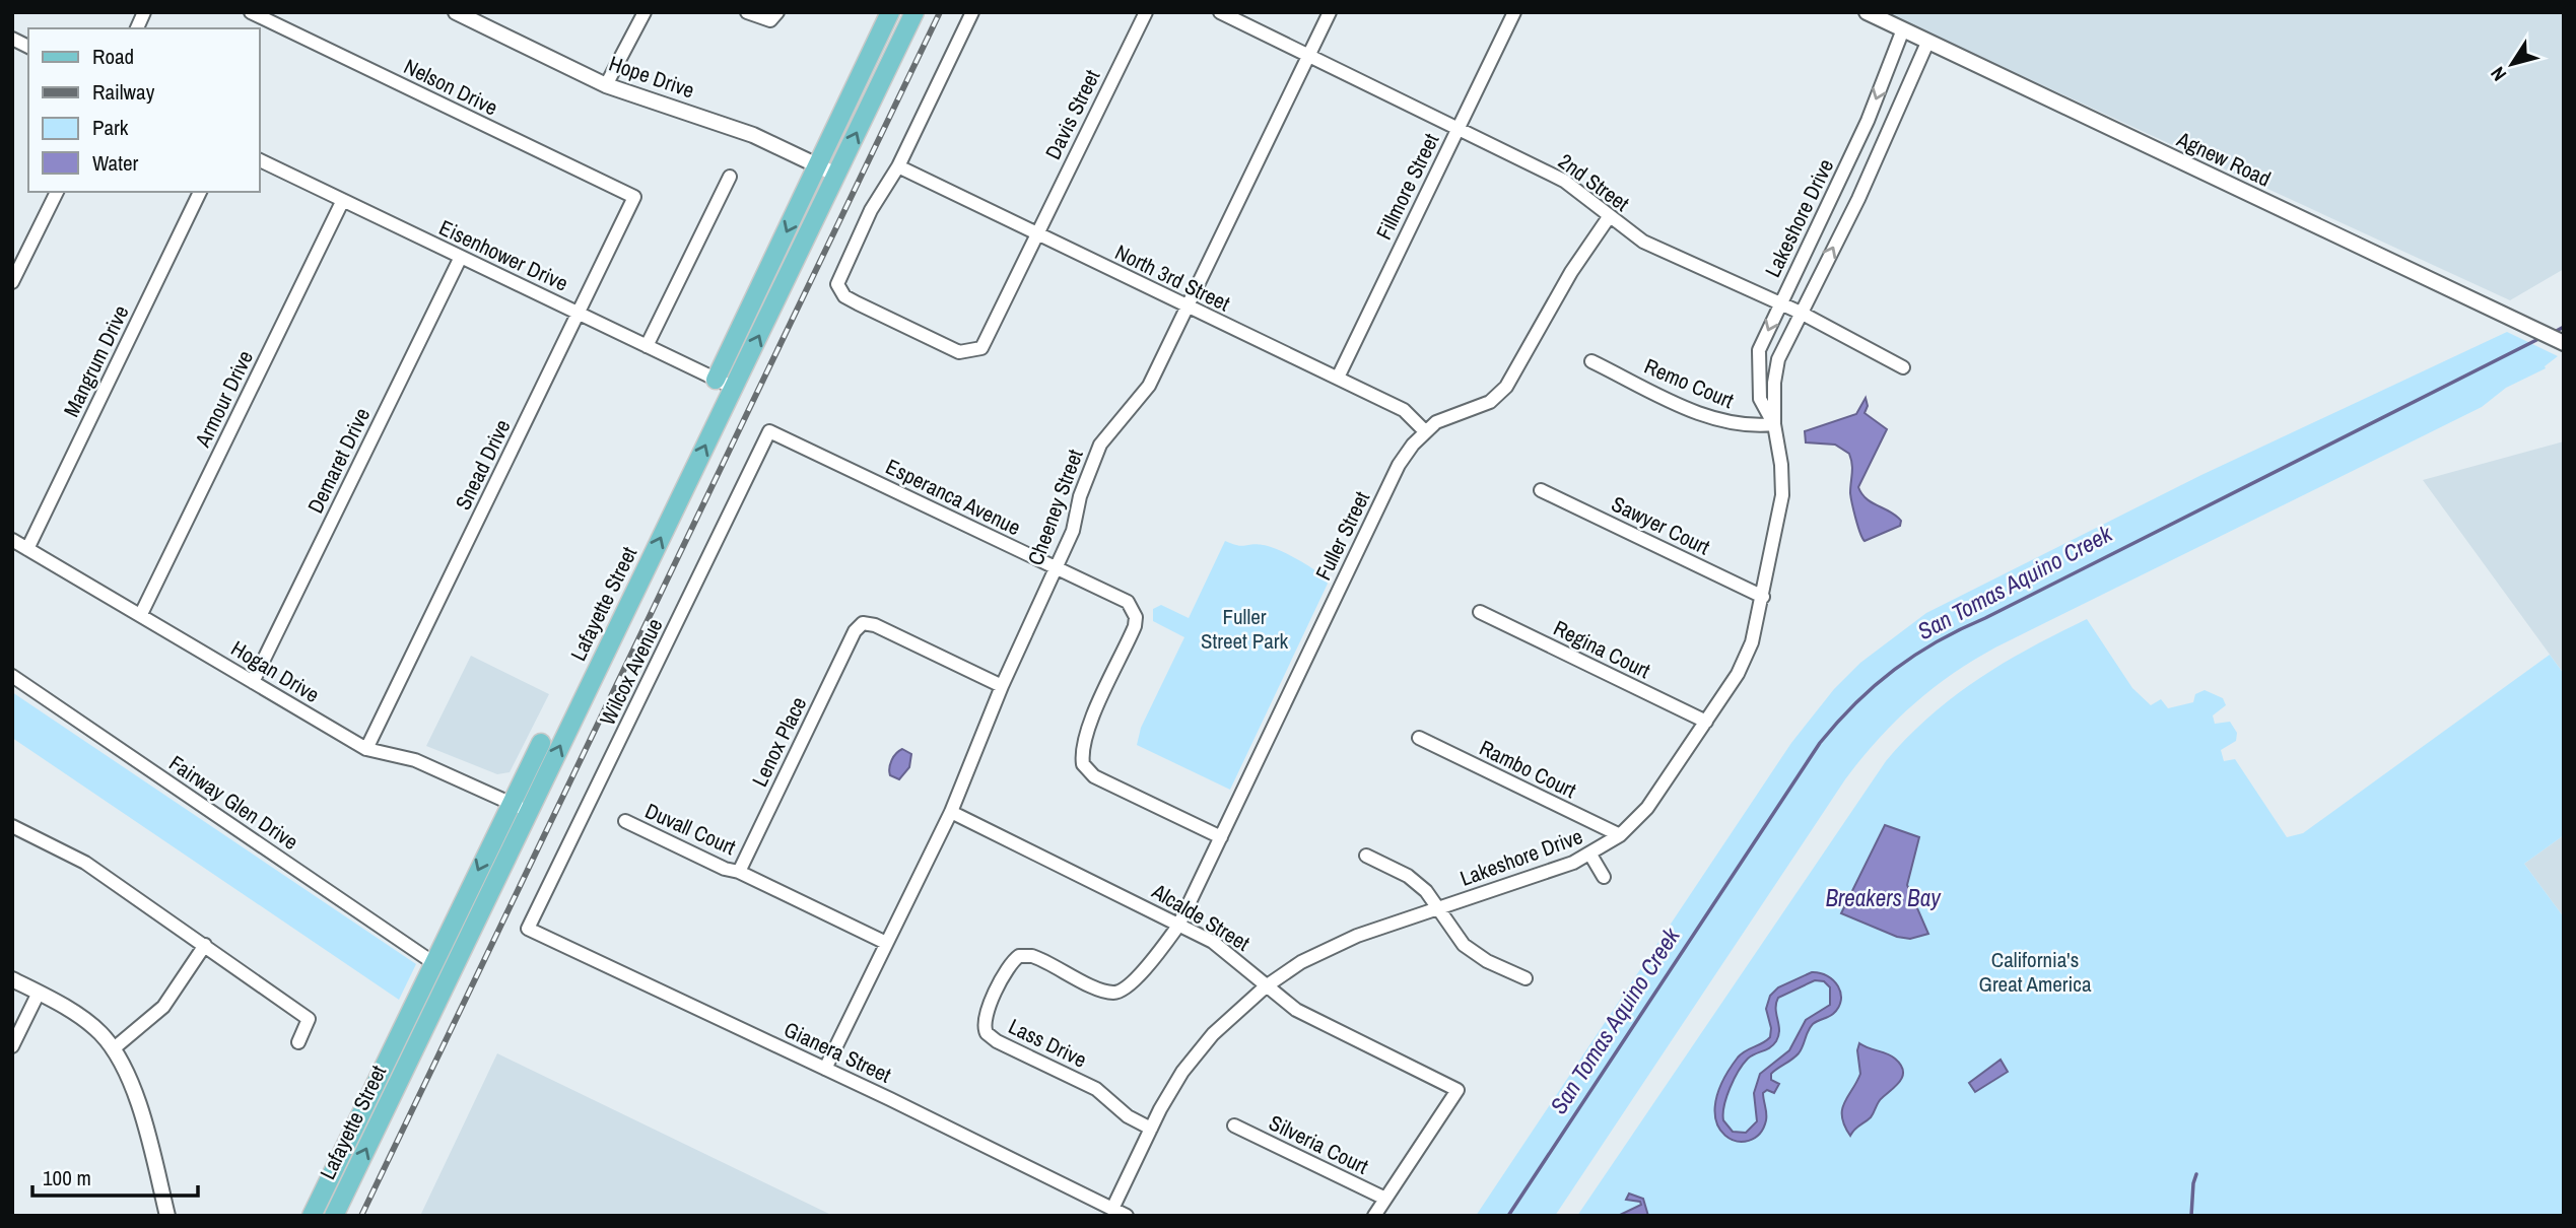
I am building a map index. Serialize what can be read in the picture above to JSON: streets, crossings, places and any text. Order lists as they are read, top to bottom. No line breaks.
{"streets":{"main road":["Lafayette Street"],"street":["Hope Drive","Nelson Drive","Davis Street","Agnew Road","2nd Street","Fillmore Street","Lakeshore Drive","Eisenhower Drive","North 3rd Street","Mangrum Drive","Remo Court","Armour Drive","Demaret Drive","Snead Drive","Esperanca Avenue","Cheeney Street","Sawyer Court","Fuller Street","Regina Court","Hogan Drive","Wilcox Avenue","Lenox Place","Rambo Court","Fairway Glen Drive","Duvall Court","Alcalde Street","Lass Drive","Gianera Street","Silveria Court"]},"crossings":[["Hope Drive","Lafayette Street"],["Nelson Drive","Snead Drive"],["Davis Street","North 3rd Street"],["Agnew Road","Lakeshore Drive"],["2nd Street","Fillmore Street"],["2nd Street","Lakeshore Drive"],["2nd Street","Cheeney Street"],["2nd Street","Fuller Street"],["Fillmore Street","North 3rd Street"],["Lakeshore Drive","Remo Court"],["Lakeshore Drive","Sawyer Court"],["Lakeshore Drive","Regina Court"],["Lakeshore Drive","Rambo Court"],["Lakeshore Drive","Alcalde Street"],["Lakeshore Drive","Lass Drive"],["Lakeshore Drive","Gianera Street"],["Eisenhower Drive","Armour Drive"],["Eisenhower Drive","Demaret Drive"],["Eisenhower Drive","Snead Drive"],["Eisenhower Drive","Lafayette Street"],["North 3rd Street","Cheeney Street"],["North 3rd Street","Fuller Street"],["Mangrum Drive","Hogan Drive"],["Armour Drive","Hogan Drive"],["Demaret Drive","Hogan Drive"],["Snead Drive","Hogan Drive"],["Esperanca Avenue","Cheeney Street"],["Esperanca Avenue","Fuller Street"],["Esperanca Avenue","Wilcox Avenue"],["Cheeney Street","Lenox Place"],["Cheeney Street","Alcalde Street"],["Cheeney Street","Gianera Street"],["Fuller Street","Alcalde Street"],["Fuller Street","Lass Drive"],["Lafayette Street","Hogan Drive"],["Lafayette Street","Fairway Glen Drive"],["Wilcox Avenue","Gianera Street"],["Lenox Place","Duvall Court"],["Alcalde Street","Lass Drive"],["Alcalde Street","Silveria Court"]],"water":["San Tomas Aquino Creek","Breakers Bay"],"parks":["Fuller Street Park","California's Great America"],"legend":["Road","Railway","Park","Water"],"scale_bar":"100 m","north":"bottom left"}
